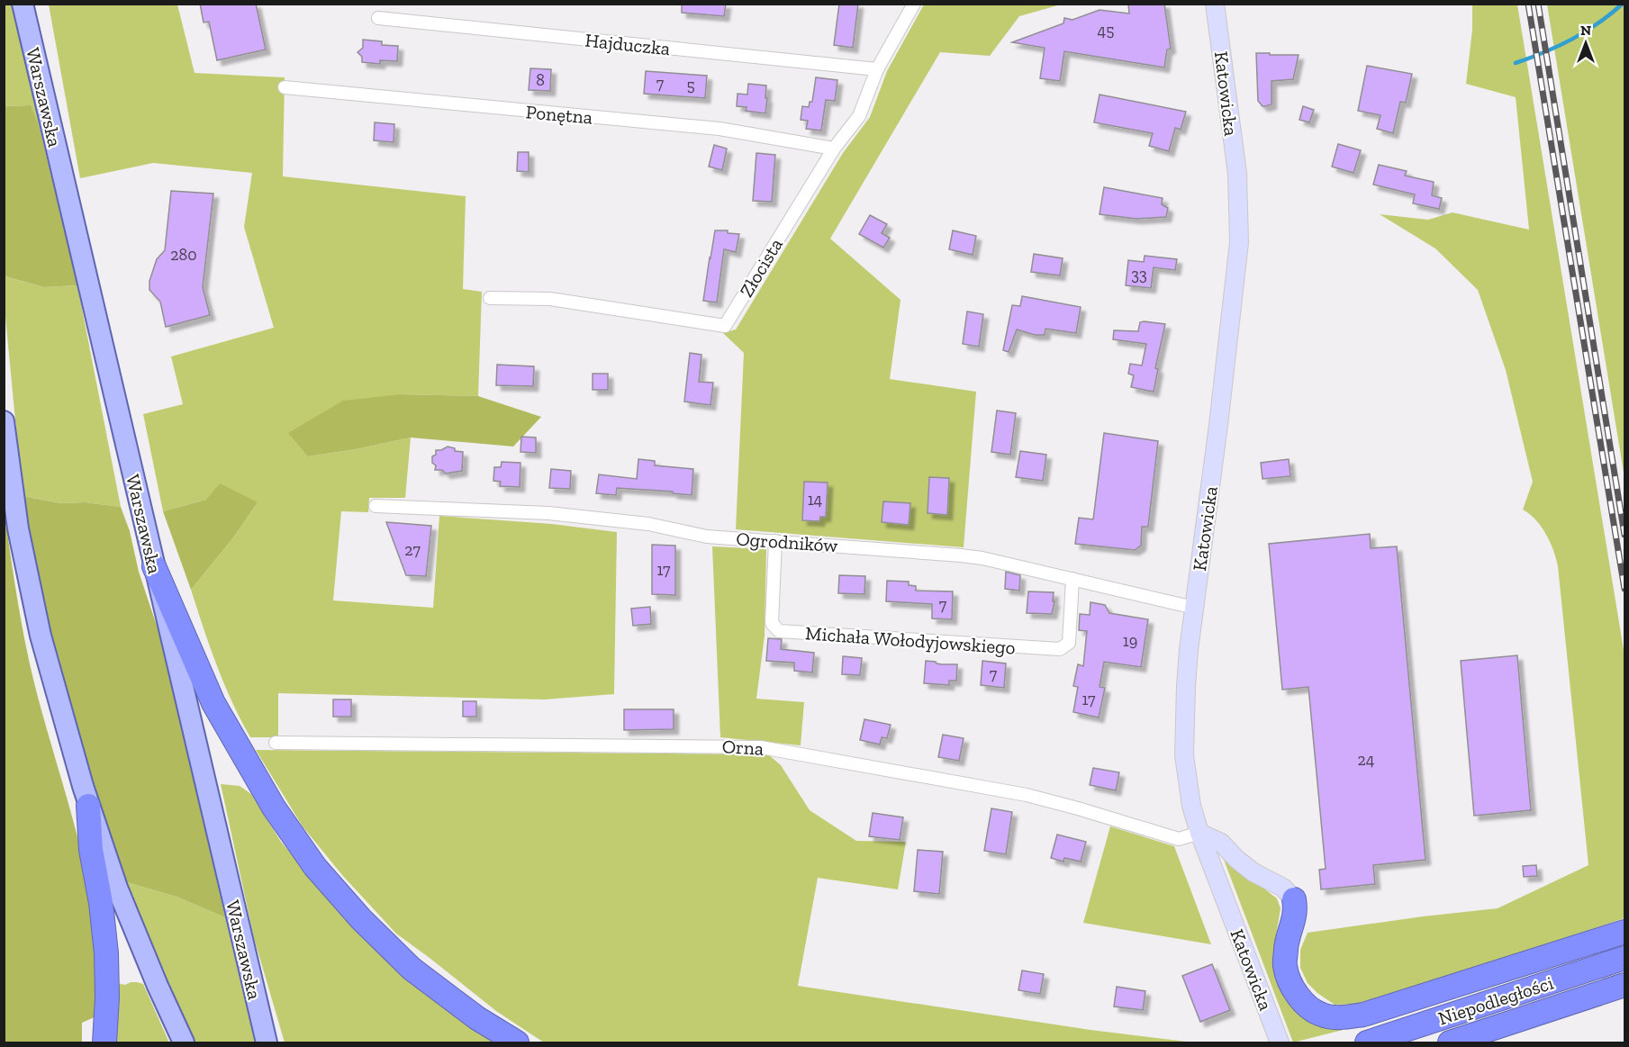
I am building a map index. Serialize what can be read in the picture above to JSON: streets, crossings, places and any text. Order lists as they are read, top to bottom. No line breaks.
{"streets":{"highway":["Niepodległości"],"main road":["Warszawska"],"street":["Hajduczka","Katowicka","Ponętna","Złocista","Ogrodników","Michała Wołodyjowskiego","Orna"]},"crossings":[["Hajduczka","Złocista"],["Katowicka","Ogrodników"],["Katowicka","Orna"],["Ponętna","Złocista"],["Ogrodników","Michała Wołodyjowskiego"]],"house_numbers":["45","8","7","5","280","33","14","27","17","7","19","7","17","24"],"north":"top"}
